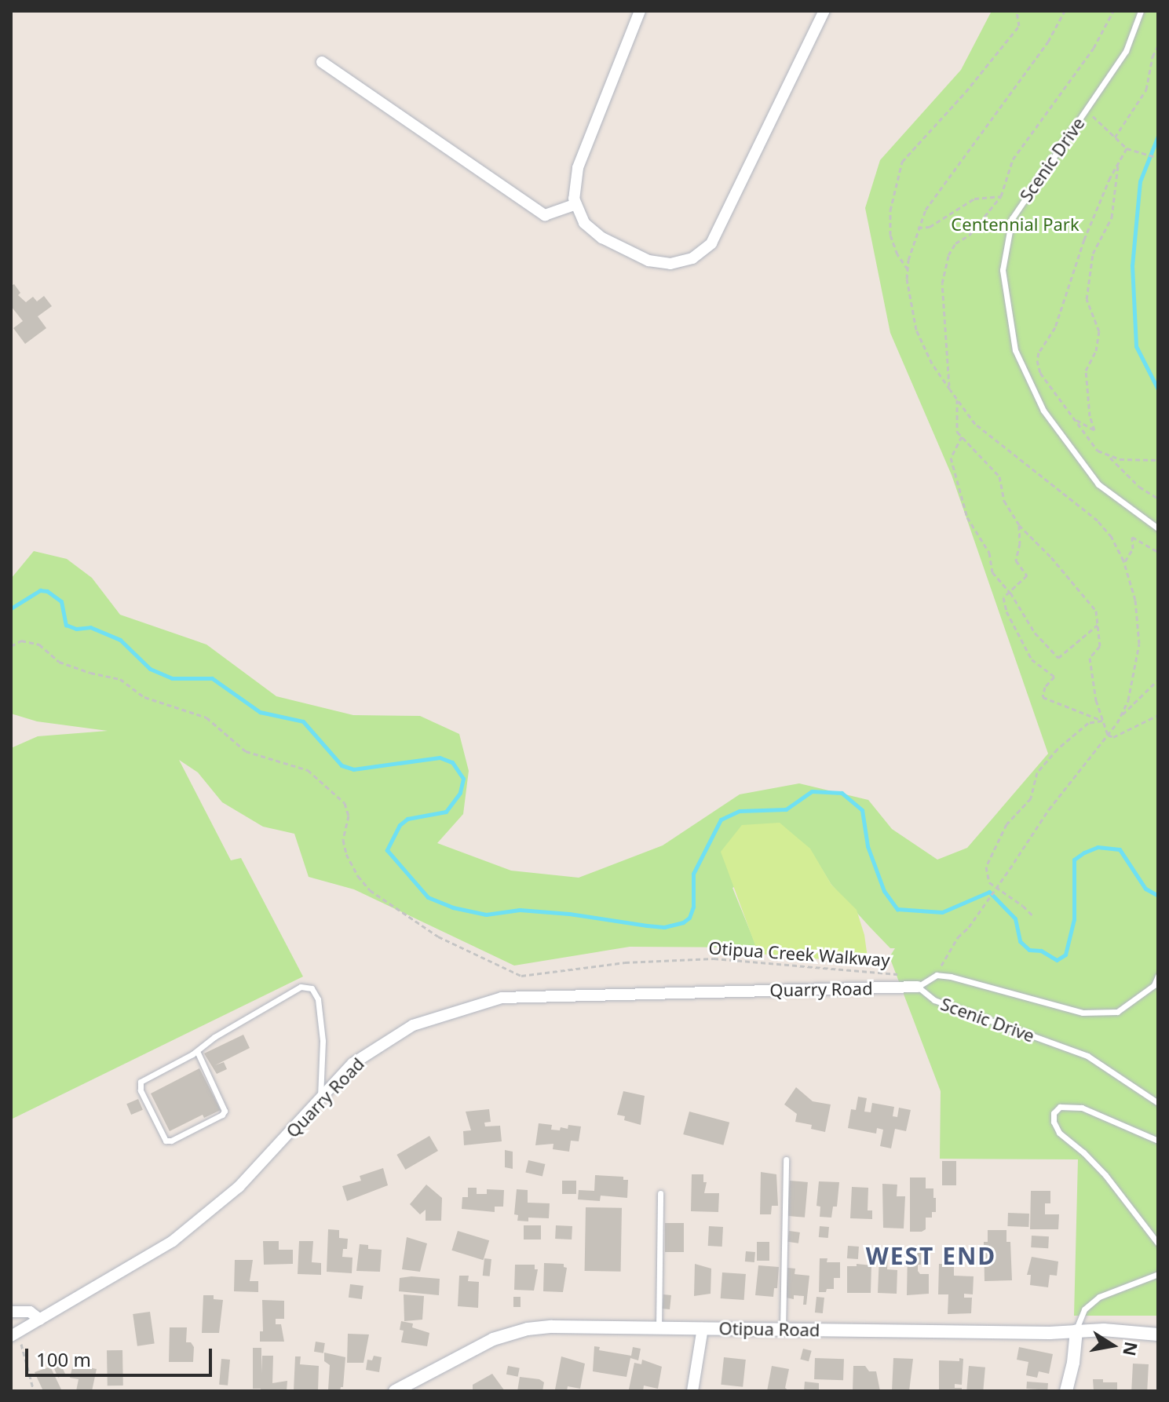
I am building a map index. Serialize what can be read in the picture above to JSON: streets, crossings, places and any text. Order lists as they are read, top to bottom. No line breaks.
{"streets":{"street":["Quarry Road","Otipua Road"],"lane":["Scenic Drive"],"path":["Otipua Creek Walkway"]},"crossings":[["Scenic Drive","Quarry Road"]],"districts":["WEST END"],"parks":["Centennial Park"],"scale_bar":"100 m","north":"right"}
